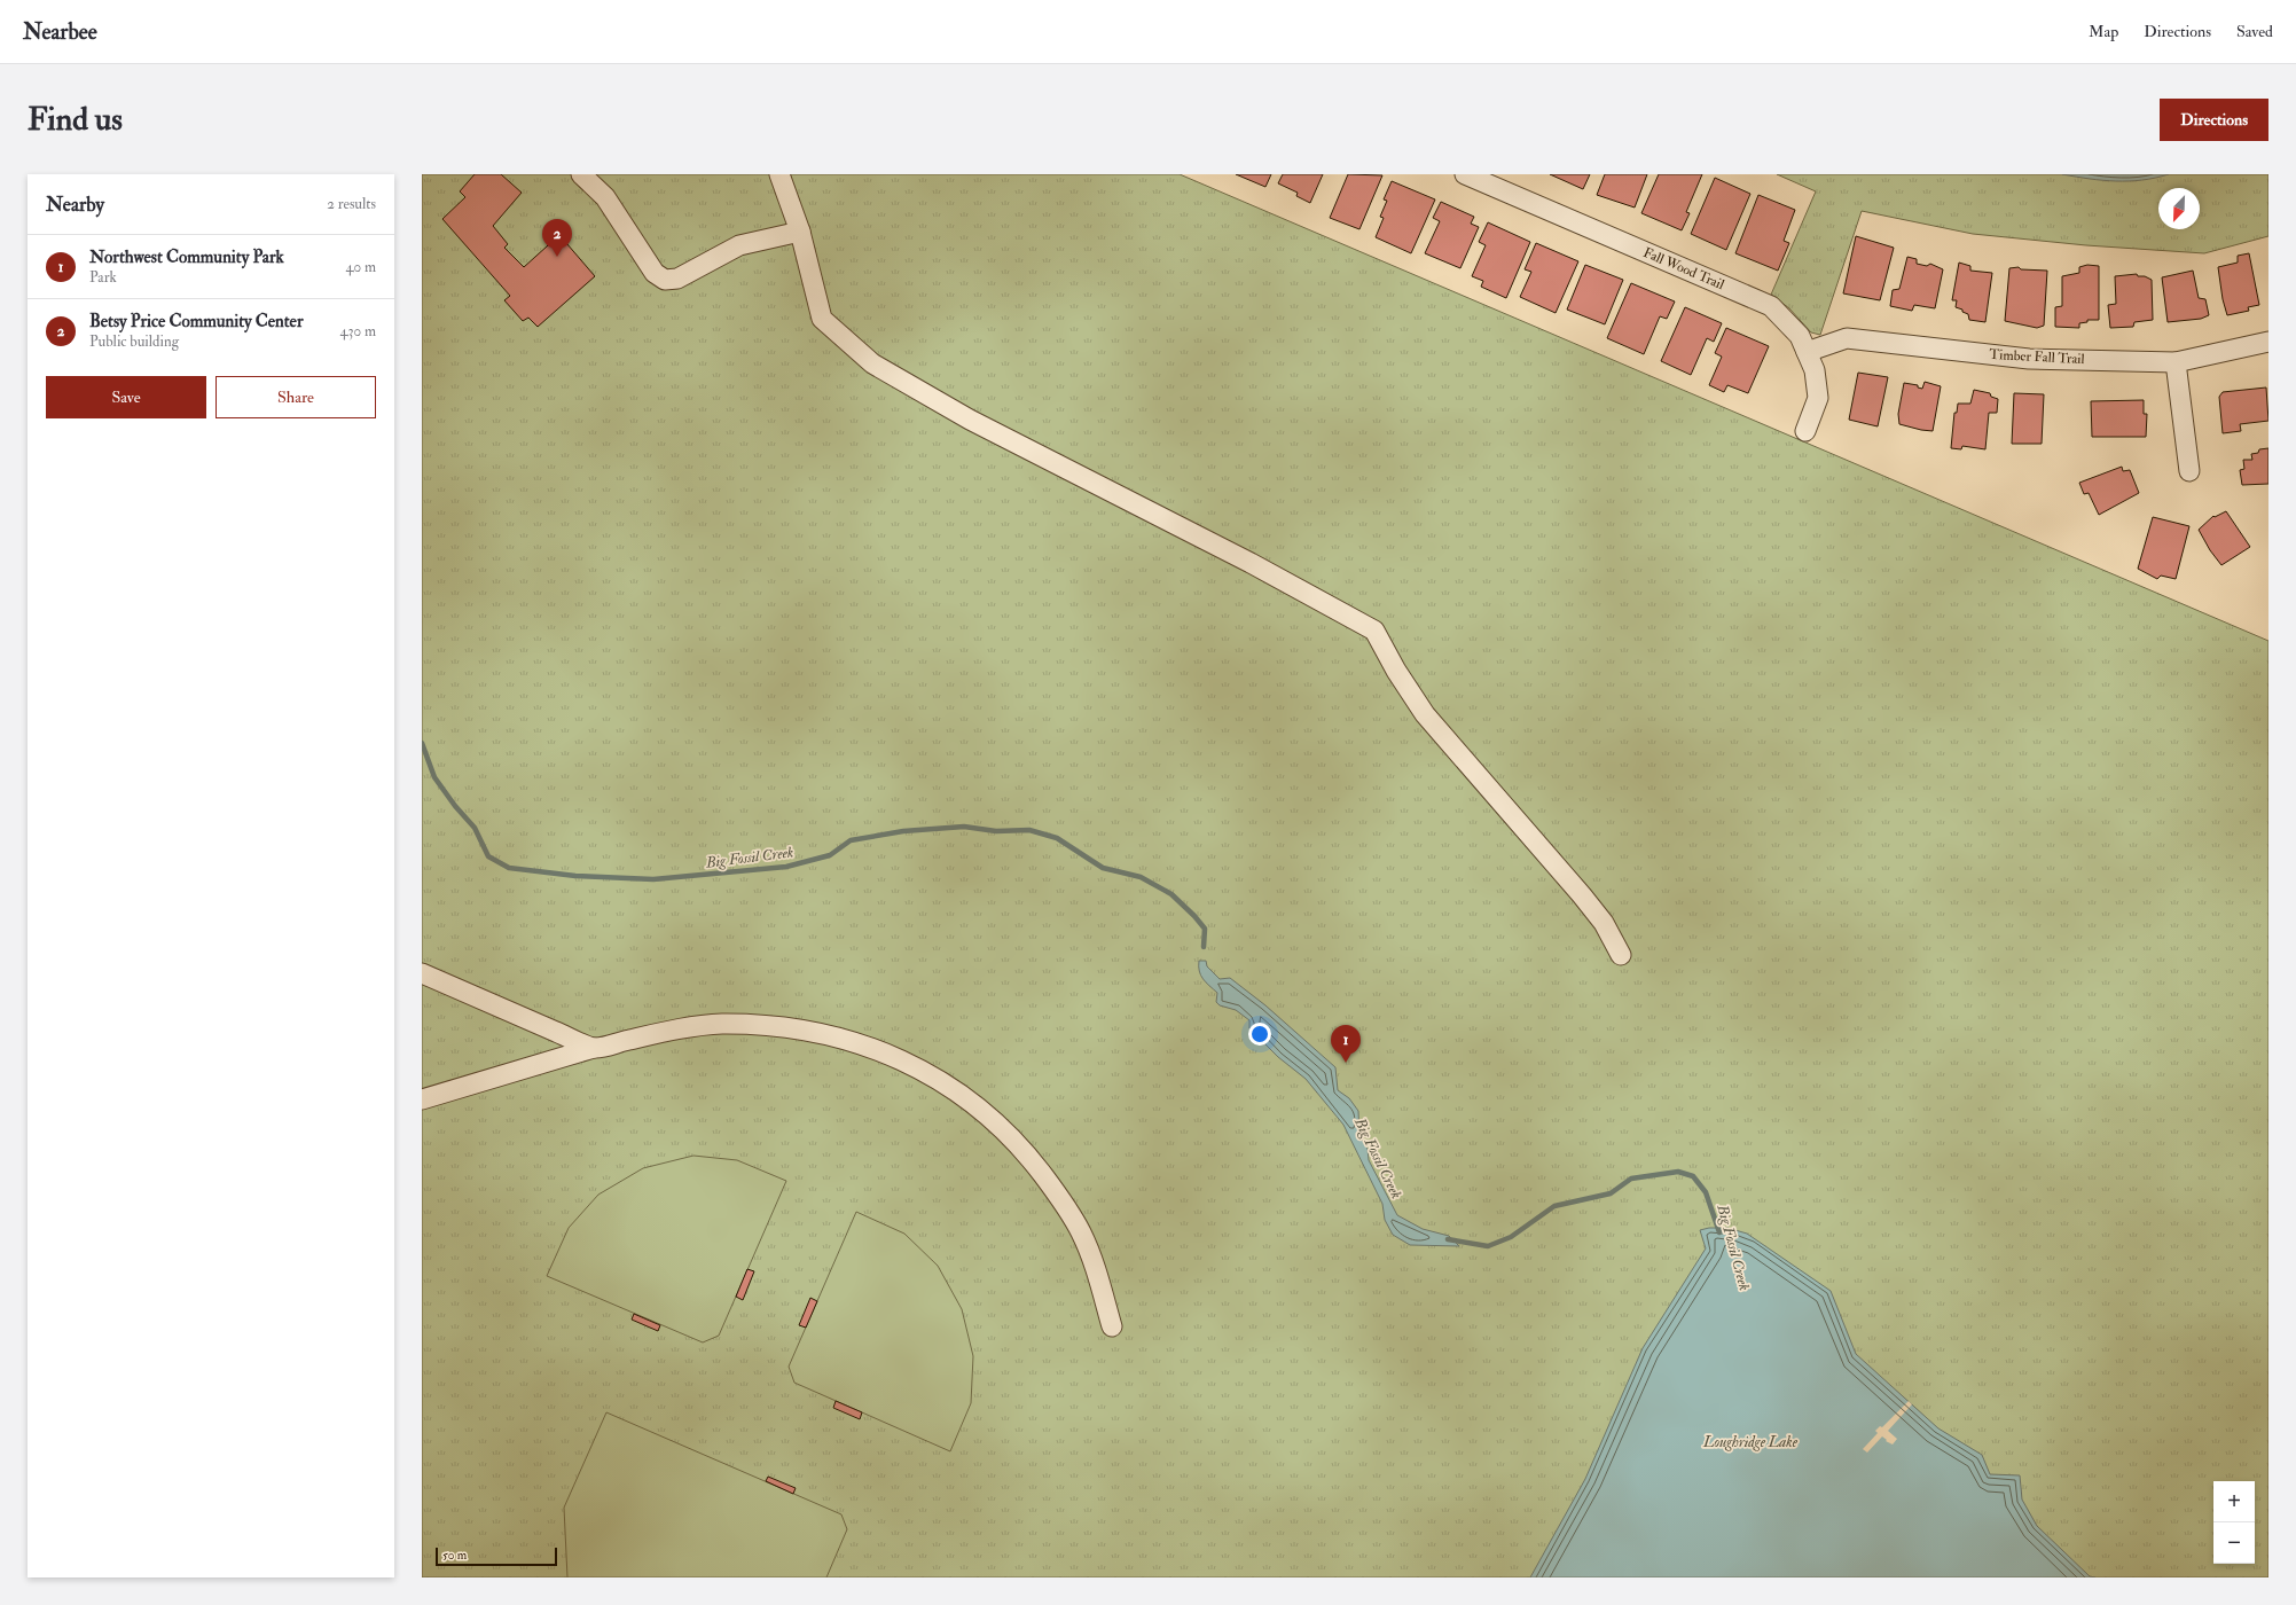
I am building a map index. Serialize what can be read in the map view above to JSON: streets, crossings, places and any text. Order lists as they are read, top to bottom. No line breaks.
{"streets":{"street":["Fall Wood Trail","Timber Fall Trail"]},"crossings":[["Fall Wood Trail","Timber Fall Trail"]],"water":["Big Fossil Creek","Loughridge Lake"],"scale_bar":"50 m","north":"bottom left","page":{"header":"Nearbee","nav":["Map","Directions","Saved"],"buttons":["Directions",["Save","Share"]],"title":"Find us","heading":["Nearby","2 results"],"pins":["2","1"],"list":[{"mark":"1","name":"Northwest Community Park","note":"Park","value":"40 m"},{"mark":"2","name":"Betsy Price Community Center","note":"Public building","value":"430 m"}],"map_buttons":["+","−"],"scale":"50 m"}}
